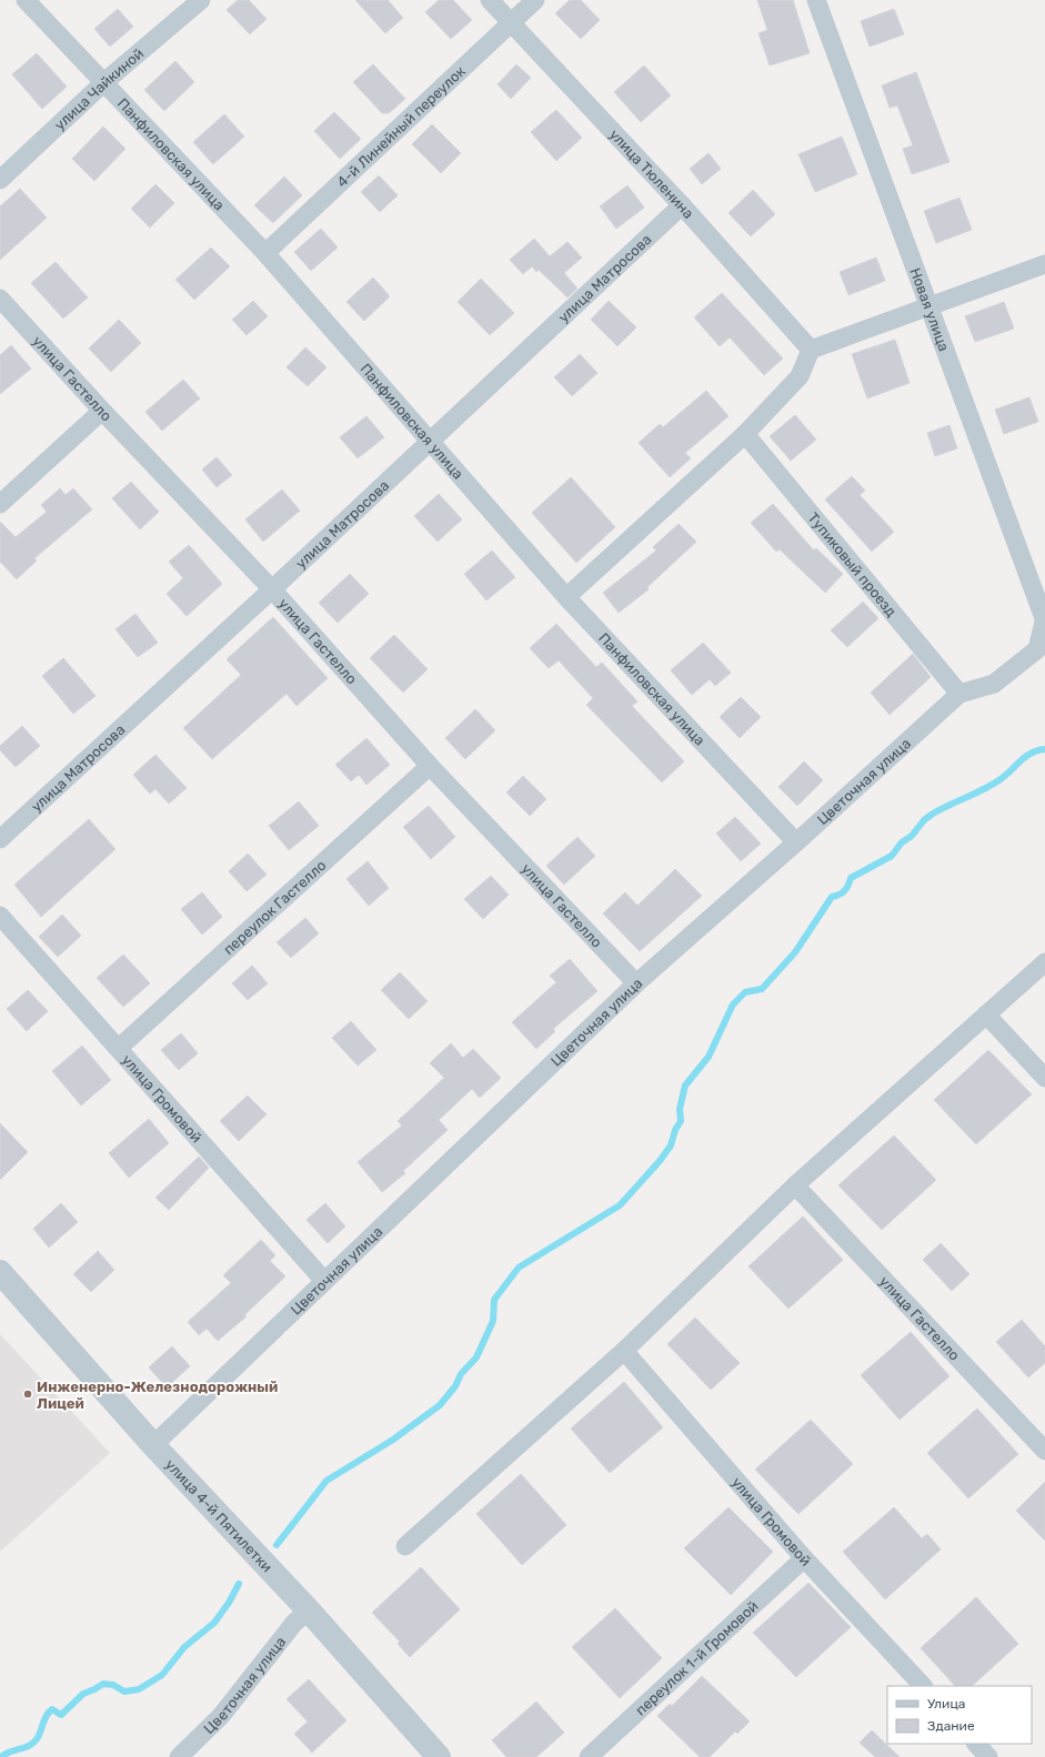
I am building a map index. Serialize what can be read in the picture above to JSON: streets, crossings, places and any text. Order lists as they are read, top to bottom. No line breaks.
{"streets":{"street":["улица Чайкиной","4-й Линейный переулок","Панфиловская улица","улица Тюленина","улица Матросова","Новая улица","улица Гастелло","Тупиковый проезд","Цветочная улица","переулок Гастелло","улица Громовой","улица 4-й Пятилетки","переулок 1-й Громовой"]},"crossings":[["улица Чайкиной","Панфиловская улица"],["4-й Линейный переулок","Панфиловская улица"],["4-й Линейный переулок","улица Тюленина"],["Панфиловская улица","улица Матросова"],["Панфиловская улица","Цветочная улица"],["улица Тюленина","улица Матросова"],["улица Матросова","улица Гастелло"],["Новая улица","Цветочная улица"],["улица Гастелло","Цветочная улица"],["улица Гастелло","переулок Гастелло"],["Тупиковый проезд","Цветочная улица"],["Цветочная улица","улица Громовой"],["Цветочная улица","улица 4-й Пятилетки"],["переулок Гастелло","улица Громовой"],["улица Громовой","переулок 1-й Громовой"]],"places":["Инженерно-Железнодорожный Лицей"],"legend":["Улица","Здание"]}
